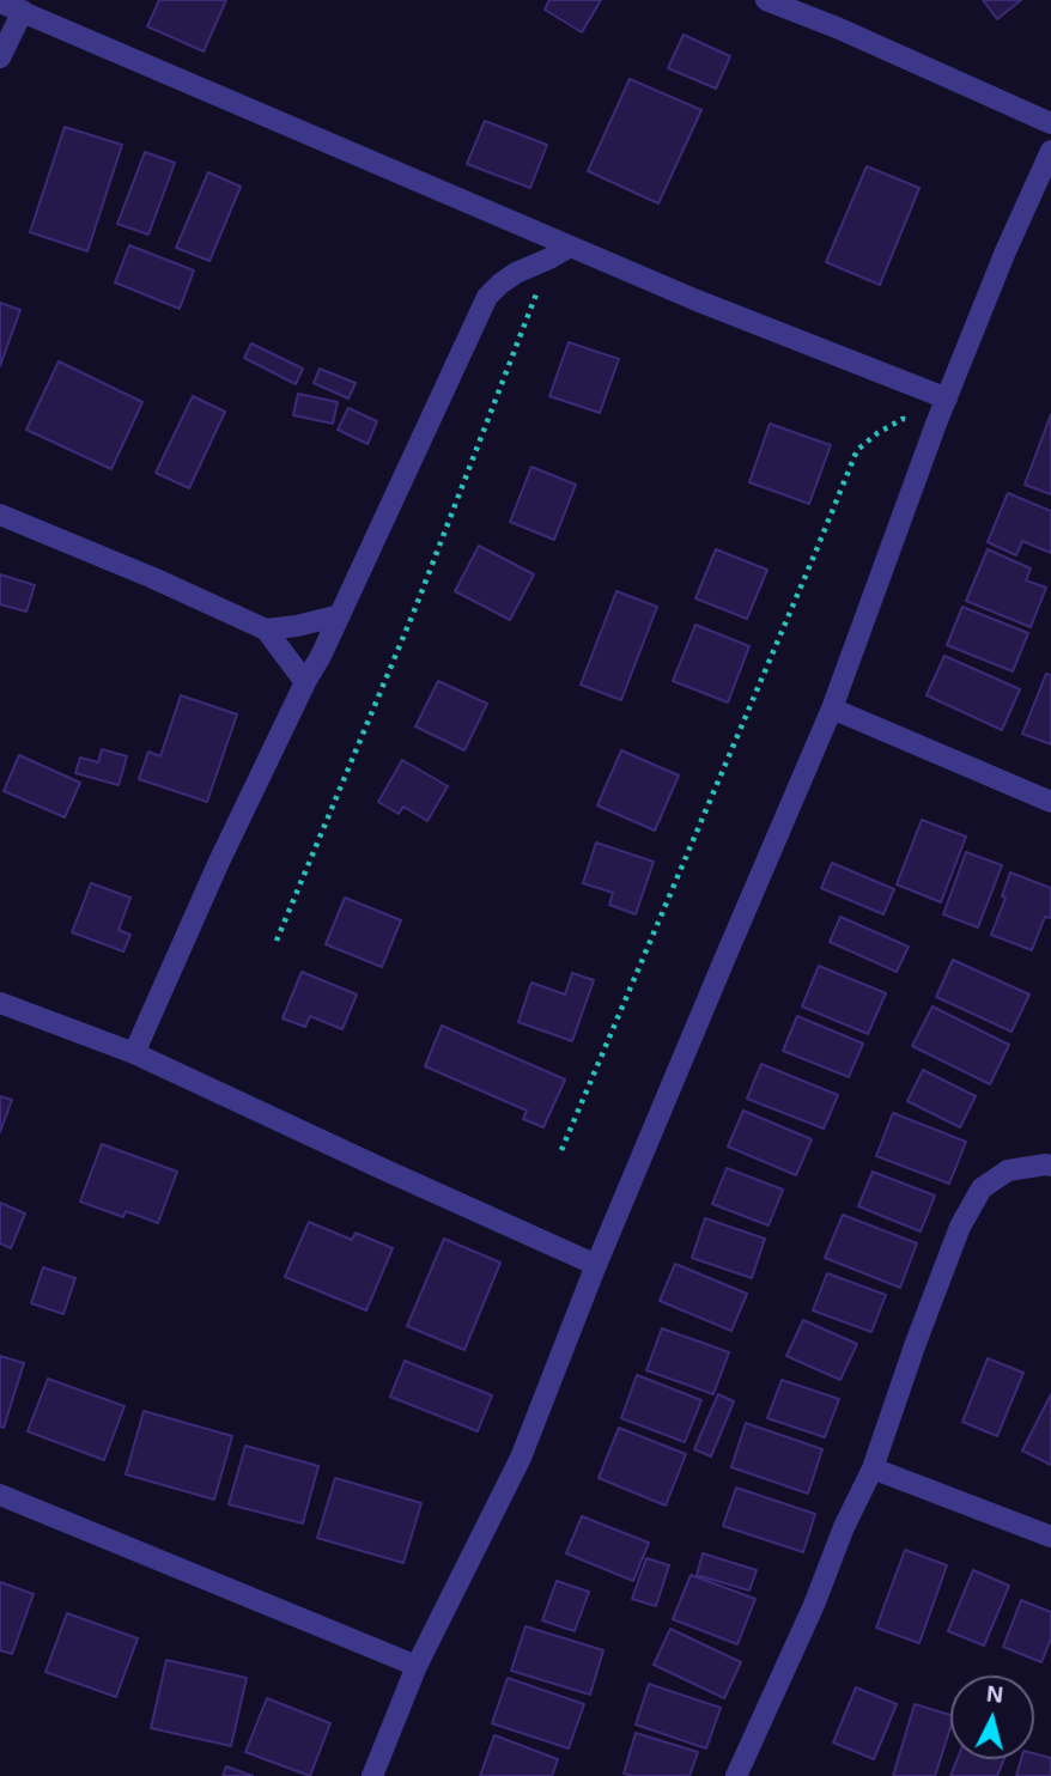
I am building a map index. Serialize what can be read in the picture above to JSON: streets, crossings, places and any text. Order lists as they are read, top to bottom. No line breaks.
{"north":"top"}
